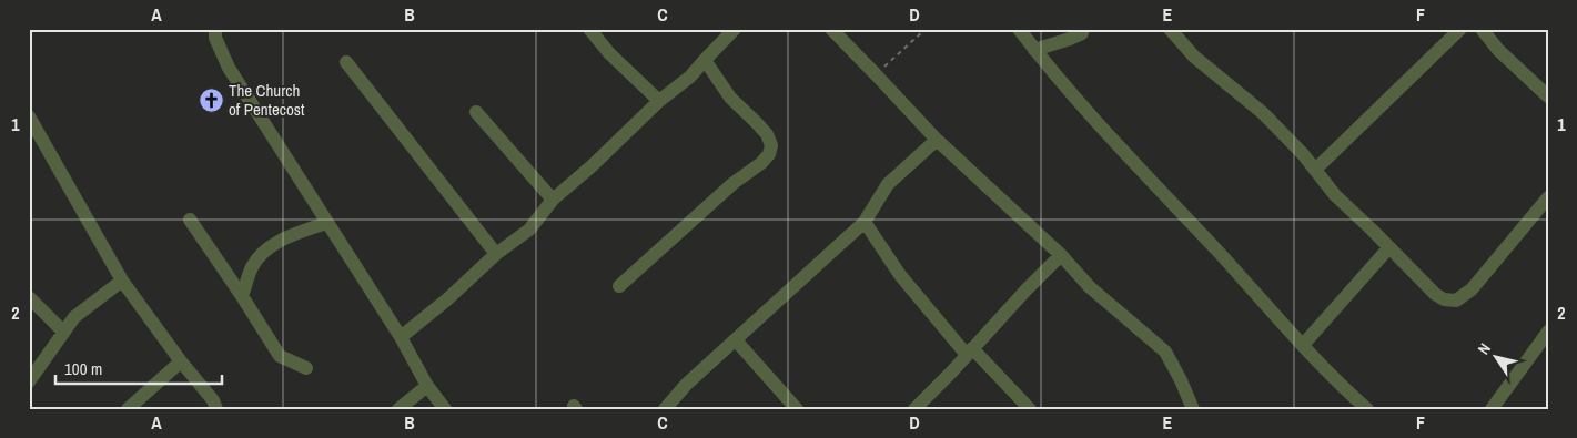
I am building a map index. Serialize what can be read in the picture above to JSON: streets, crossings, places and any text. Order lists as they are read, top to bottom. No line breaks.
{"places":{"church":["The Church of Pentecost"]},"scale_bar":"100 m","north":"top left","grid":{"columns":["A","B","C","D","E","F"],"rows":["1","2"]}}
